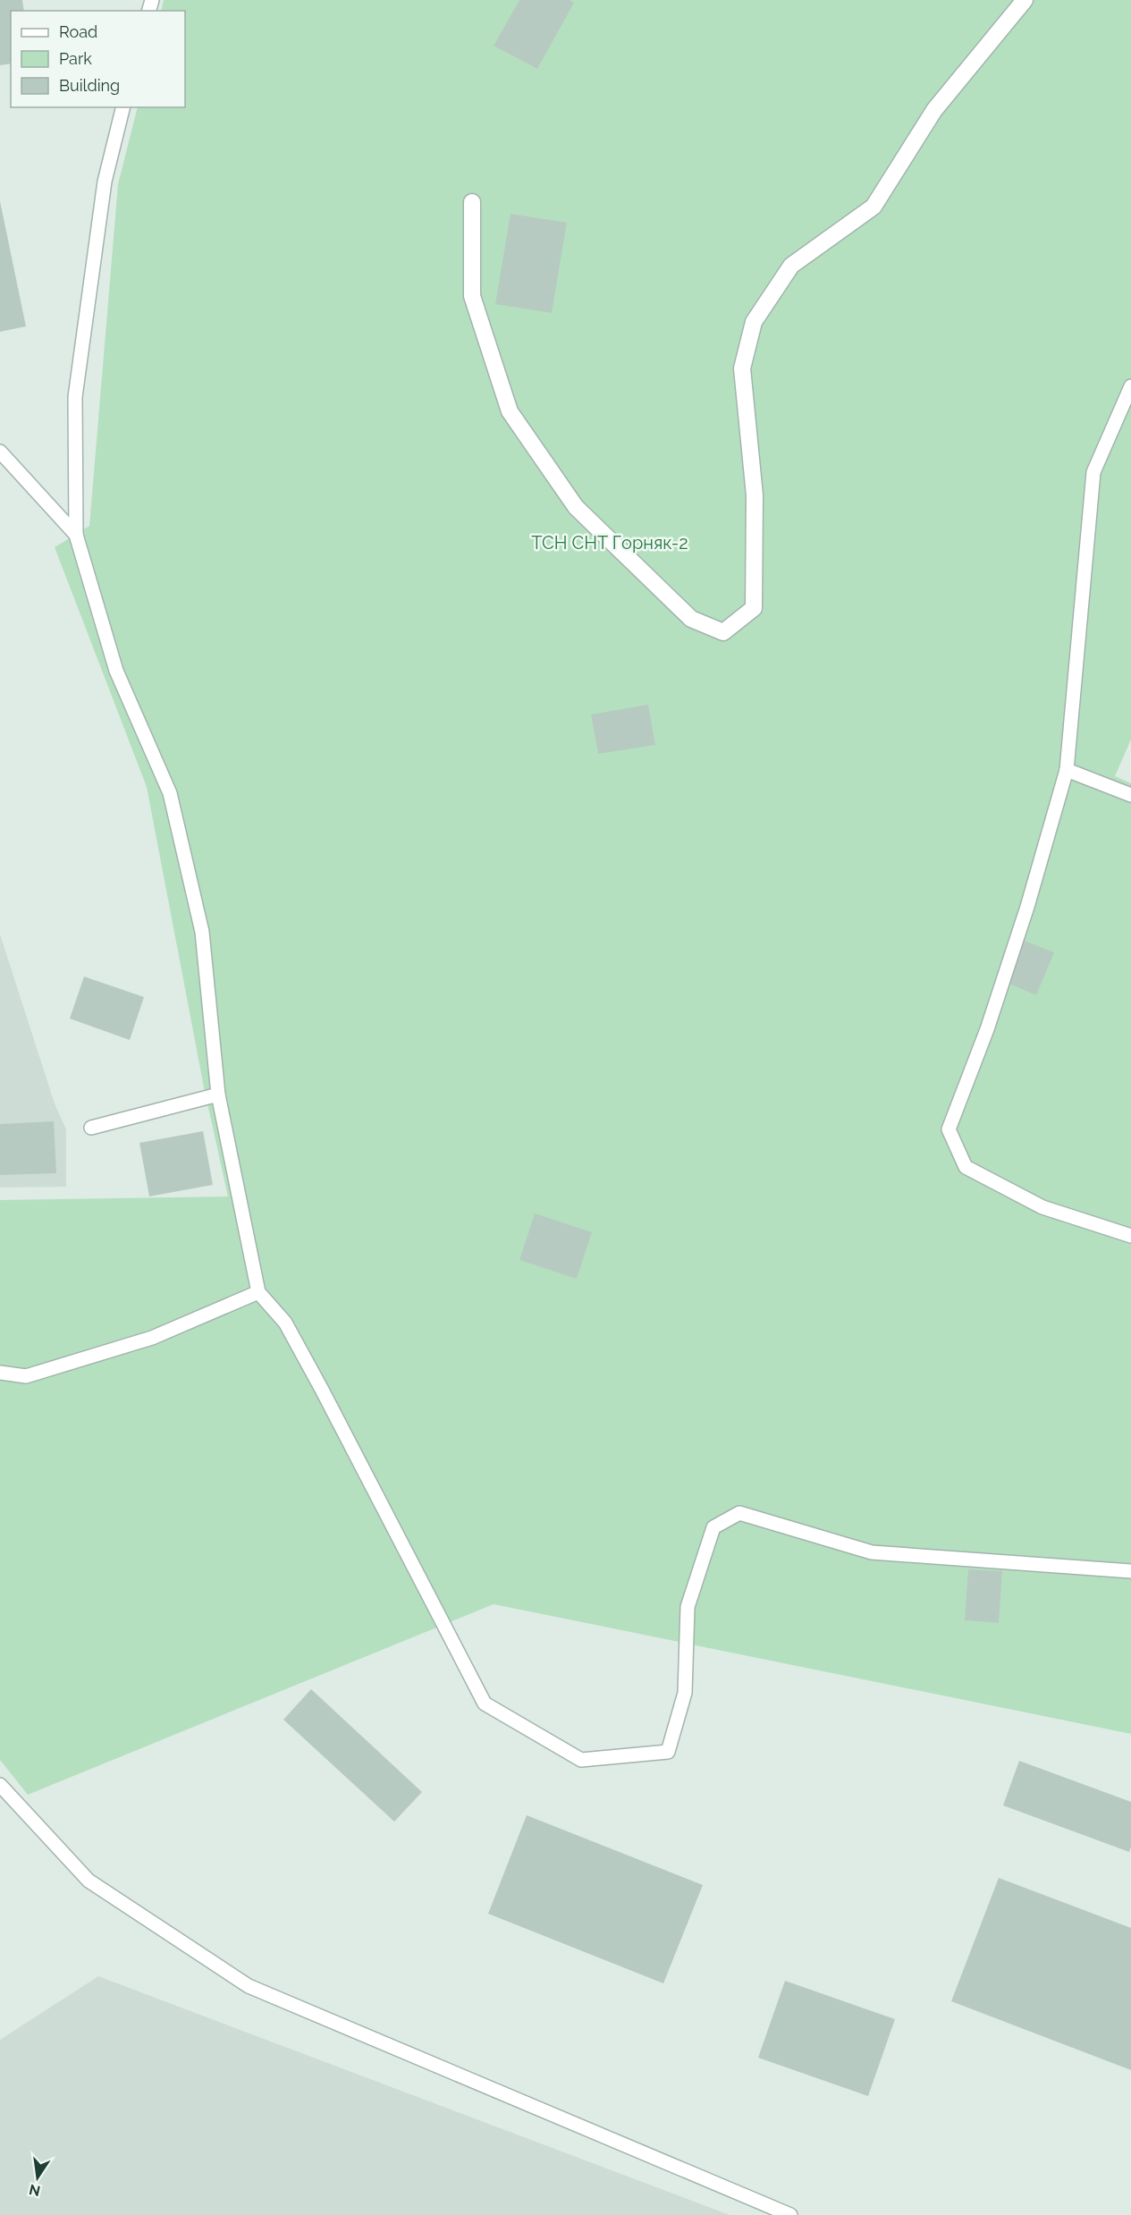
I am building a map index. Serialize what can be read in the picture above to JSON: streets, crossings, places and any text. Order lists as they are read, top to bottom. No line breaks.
{"parks":["ТСН СНТ Горняк-2"],"legend":["Road","Park","Building"],"north":"bottom"}
